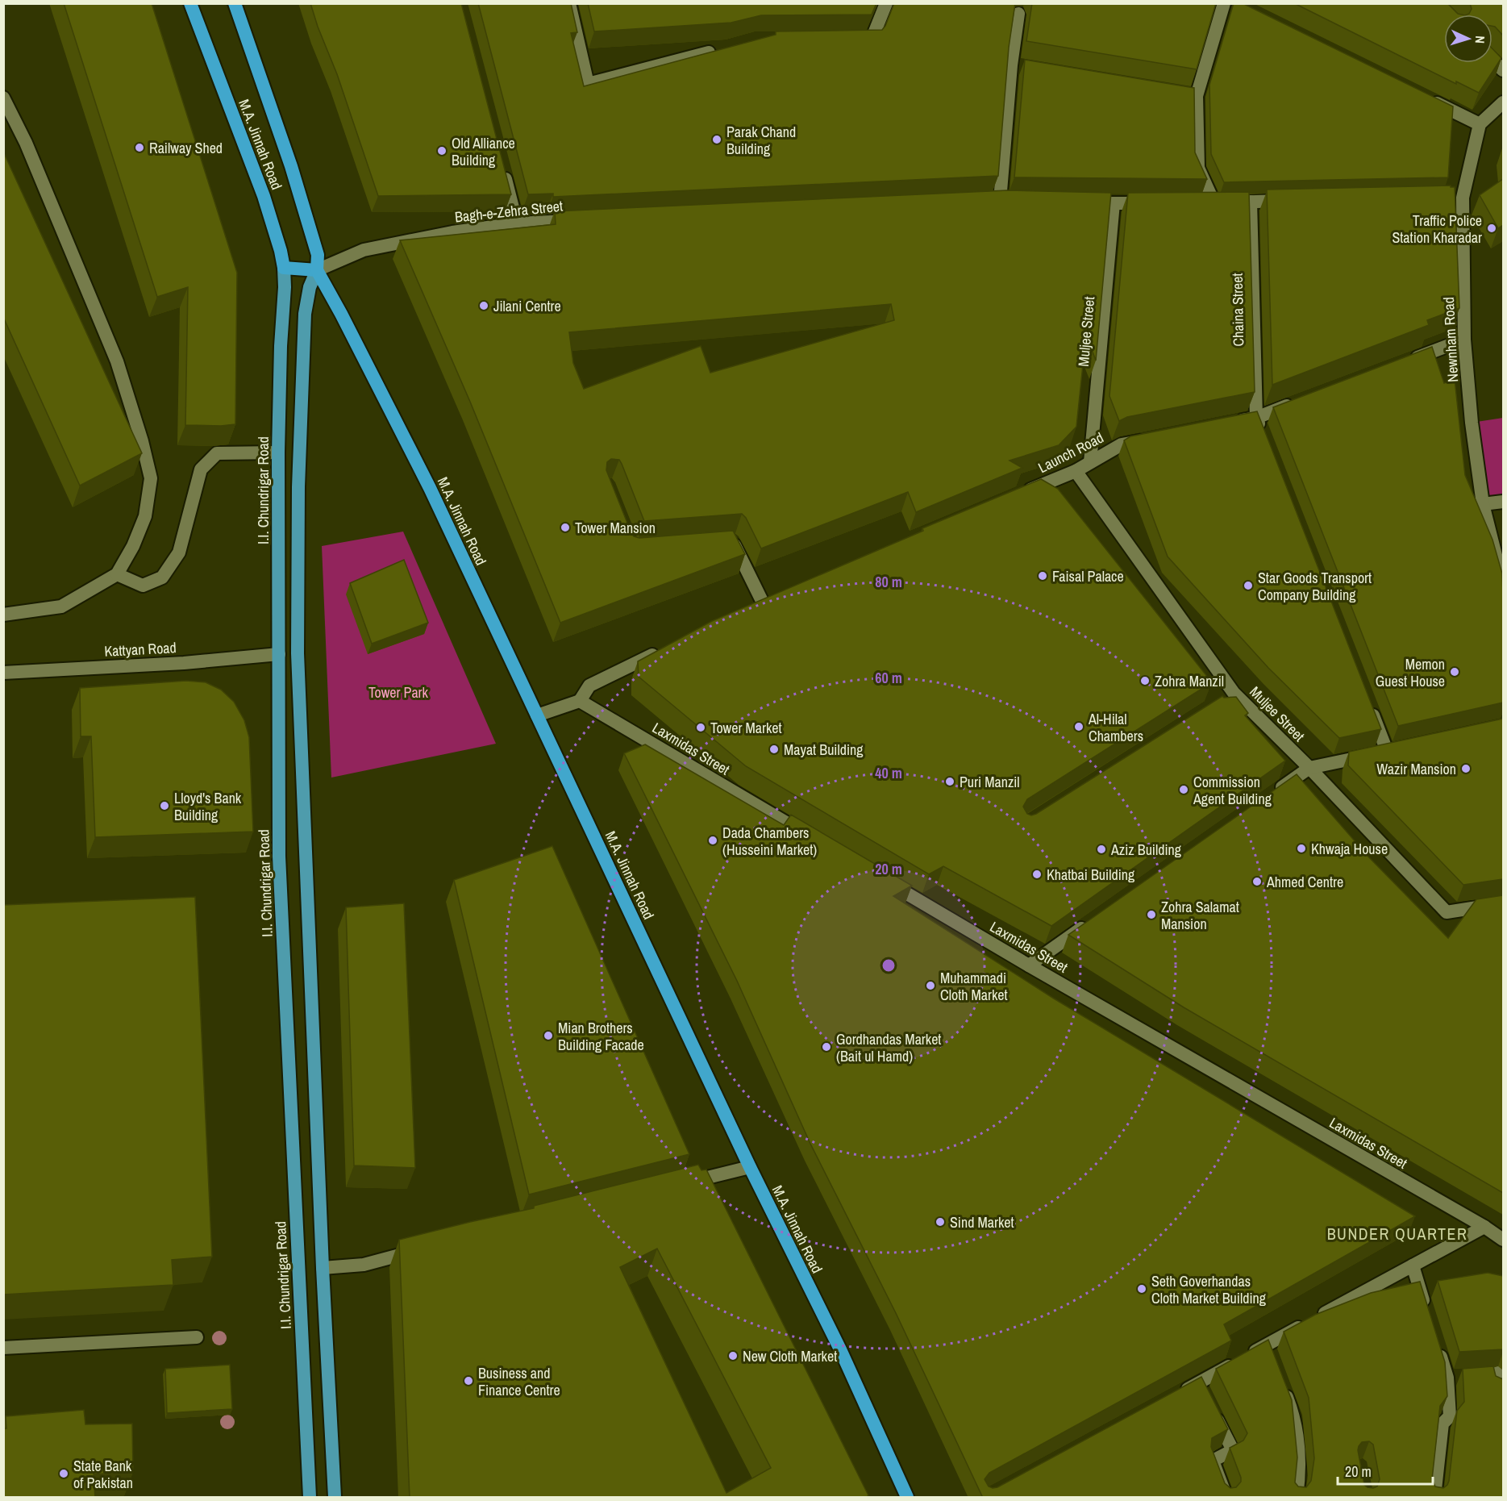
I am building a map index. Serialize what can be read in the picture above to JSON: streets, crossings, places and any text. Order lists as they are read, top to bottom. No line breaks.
{"streets":{"highway":["M.A. Jinnah Road"],"main road":["I.I. Chundrigar Road"],"street":["Bagh-e-Zehra Street","Chaina Street","Muljee Street","Newnham Road","Launch Road","Kattyan Road","Laxmidas Street"]},"crossings":[["M.A. Jinnah Road","Bagh-e-Zehra Street"],["M.A. Jinnah Road","I.I. Chundrigar Road"],["Muljee Street","Launch Road"],["I.I. Chundrigar Road","Kattyan Road"]],"districts":["BUNDER QUARTER"],"parks":["Tower Park"],"places":["Parak Chand Building","Railway Shed","Old Alliance Building","Traffic Police Station Kharadar","Jilani Centre","Tower Mansion","Faisal Palace","Star Goods Transport Company Building","Memon Guest House","Zohra Manzil","Al-Hilal Chambers","Tower Market","Mayat Building","Wazir Mansion","Puri Manzil","Commission Agent Building","Lloyd's Bank Building","Dada Chambers (Husseini Market)","Khwaja House","Aziz Building","Khatbai Building","Ahmed Centre","Zohra Salamat Mansion","Muhammadi Cloth Market","Mian Brothers Building Facade","Gordhandas Market (Bait ul Hamd)","Sind Market","Seth Goverhandas Cloth Market Building","New Cloth Market","Business and Finance Centre","State Bank of Pakistan"],"scale_bar":"20 m","north":"right","rings":["80 m","60 m","40 m","20 m"]}
